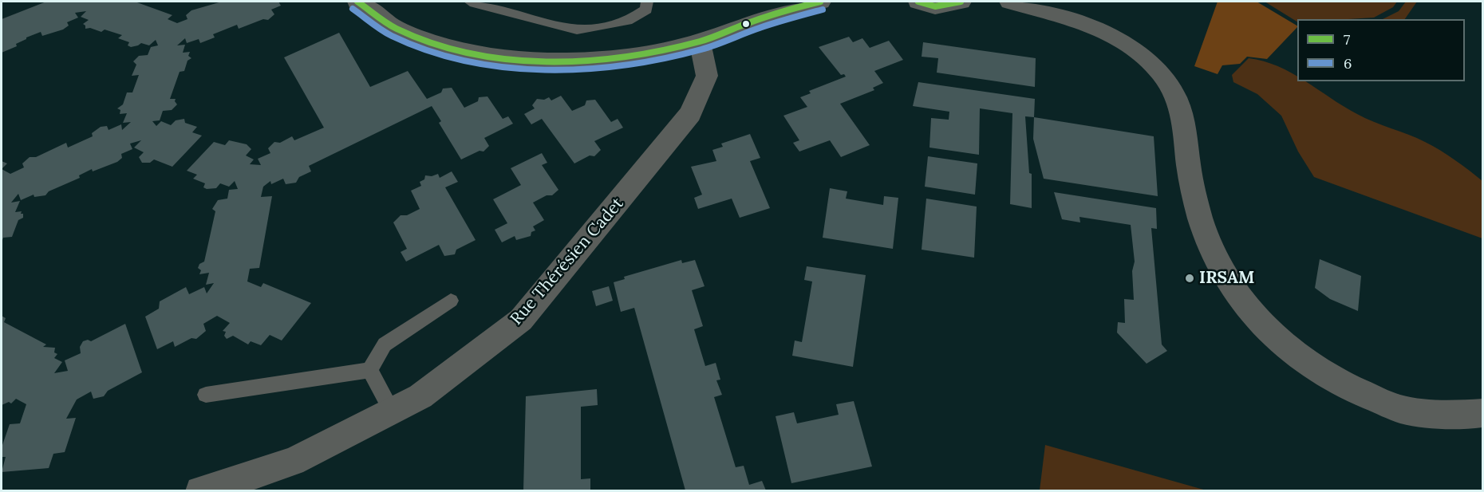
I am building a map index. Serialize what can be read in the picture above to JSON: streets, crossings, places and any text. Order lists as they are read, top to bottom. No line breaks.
{"streets":{"street":["Rue Thérésien Cadet"]},"places":["IRSAM"],"lines":["transit line 7","transit line 6"],"legend":["7","6"]}
